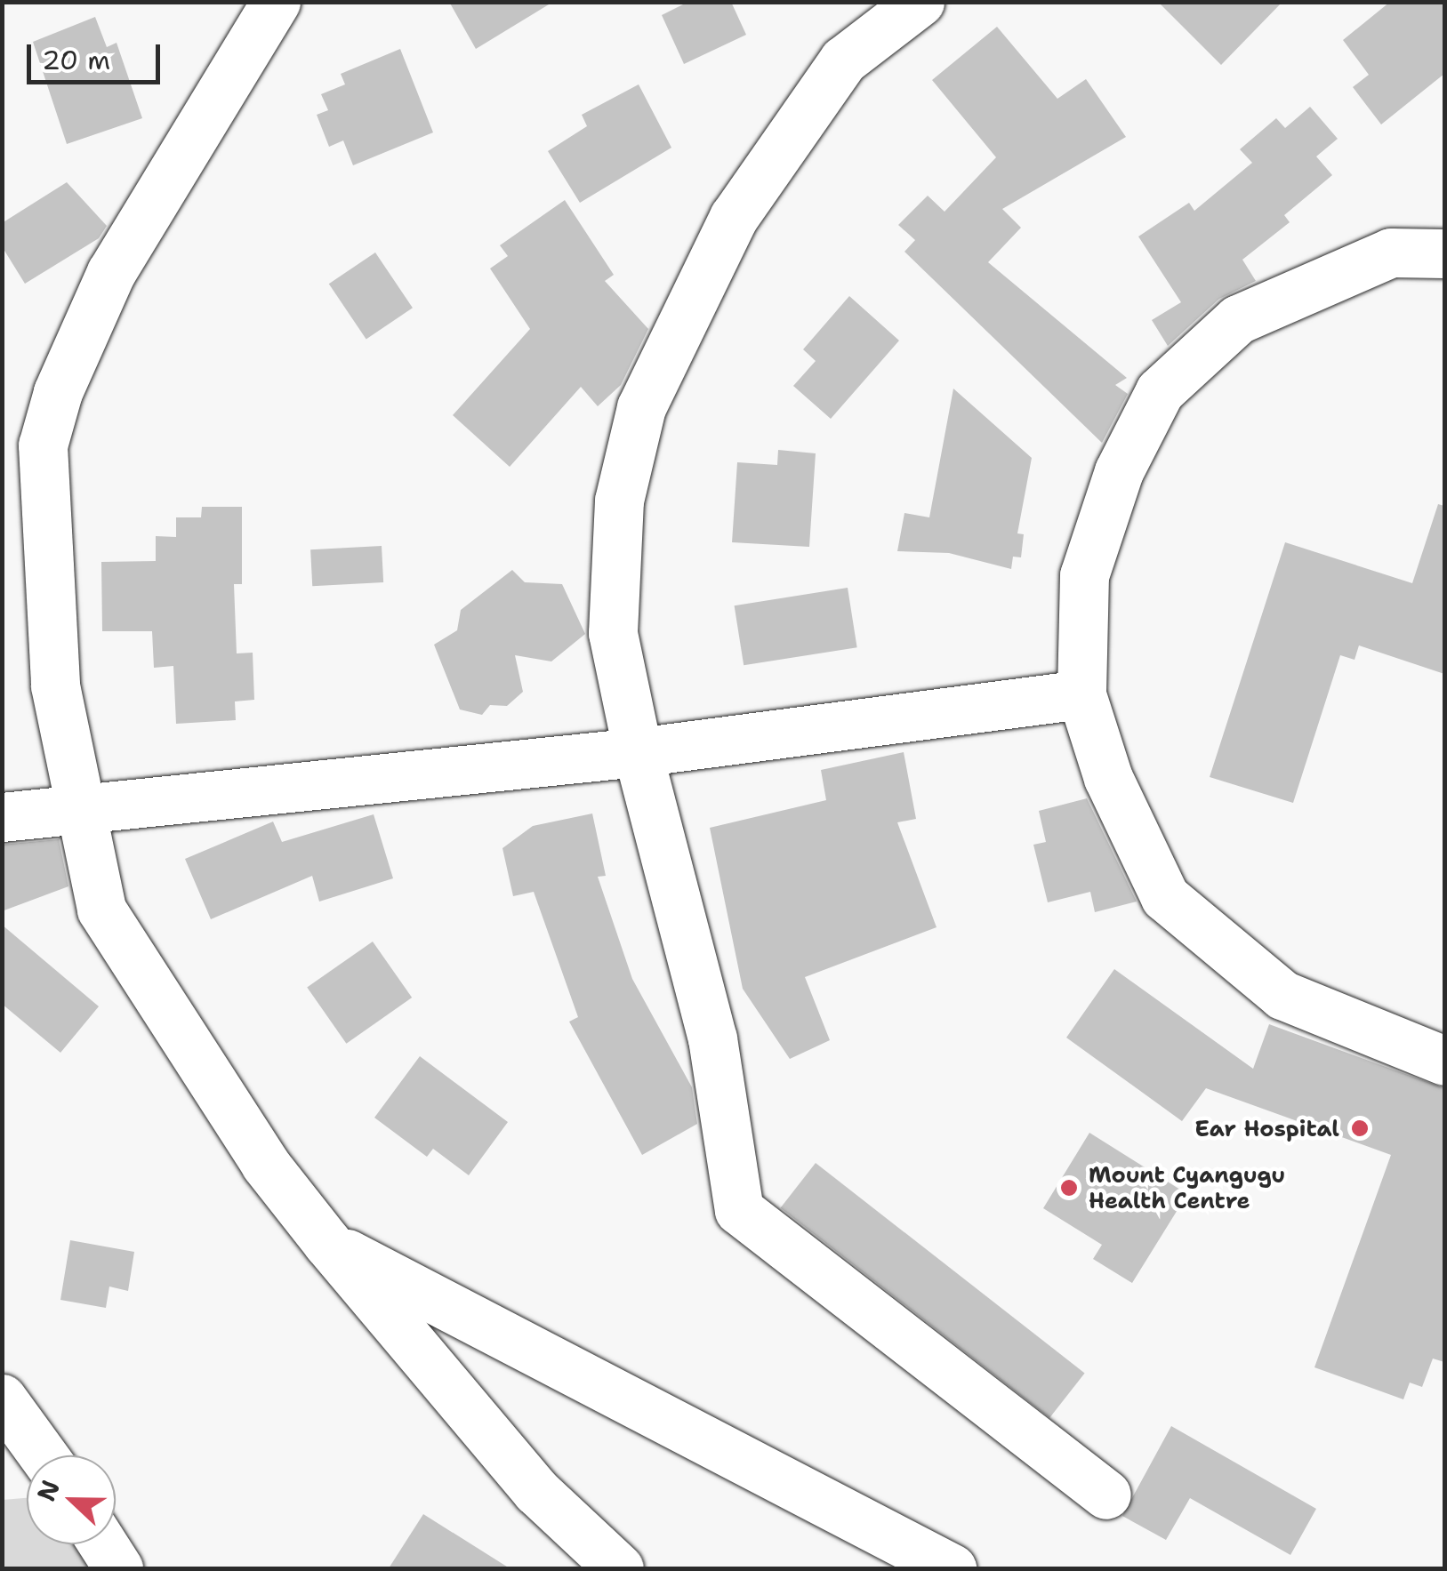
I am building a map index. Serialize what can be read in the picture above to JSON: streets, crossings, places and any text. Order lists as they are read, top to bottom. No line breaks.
{"places":["Ear Hospital","Mount Cyangugu Health Centre"],"scale_bar":"20 m","north":"left"}
